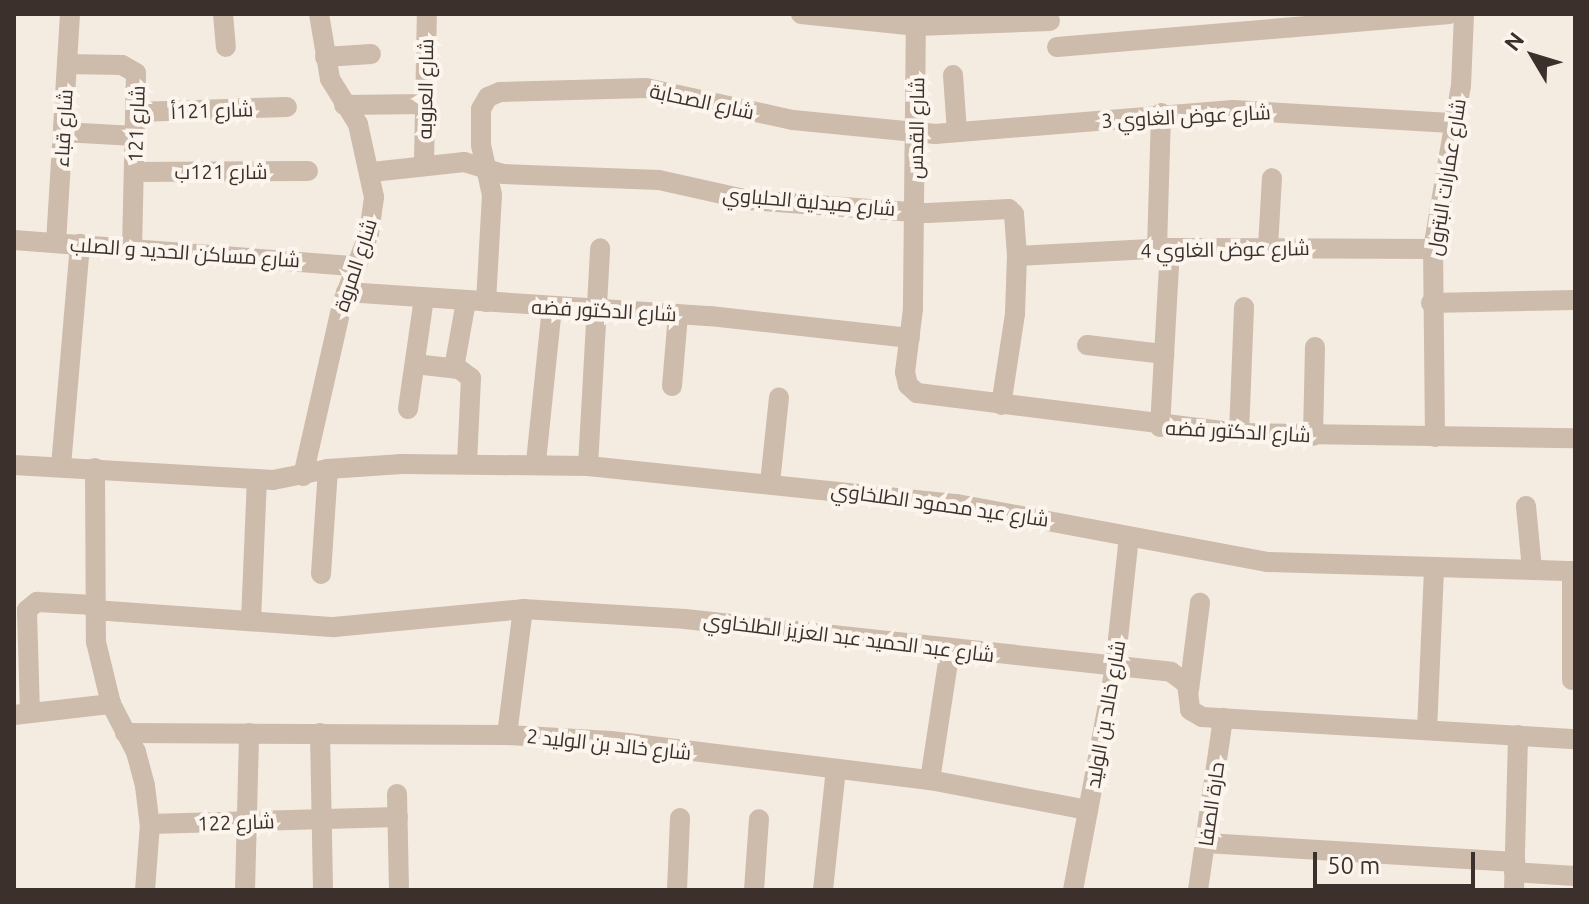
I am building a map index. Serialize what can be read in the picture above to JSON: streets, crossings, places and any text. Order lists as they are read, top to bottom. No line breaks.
{"streets":{"street":["شارع العروبه","شارع الصحابة","شارع 121أ","شارع عوض الغاوي 3","شارع 121","شارع قباء","شارع القدس","شارع 121ب","شارع عمارات البترول","شارع صيدلية الحلباوي","شارع عوض الغاوي 4","شارع مساكن الحديد و الصلب","شارع المروة","شارع الدكتور فضه","شارع عيد محمود الطلخاوي","شارع عبد الحميد عبد العزيز الطلخاوي","شارع خالد بن الوليد","شارع خالد بن الوليد 2","حارة الصفا","شارع 122"]},"crossings":[["شارع العروبه","شارع صيدلية الحلباوي"],["شارع الصحابة","شارع عوض الغاوي 3"],["شارع الصحابة","شارع القدس"],["شارع الصحابة","شارع صيدلية الحلباوي"],["شارع 121أ","شارع 121"],["شارع عوض الغاوي 3","شارع القدس"],["شارع عوض الغاوي 3","شارع عمارات البترول"],["شارع 121","شارع قباء"],["شارع 121","شارع 121ب"],["شارع 121","شارع مساكن الحديد و الصلب"],["شارع قباء","شارع مساكن الحديد و الصلب"],["شارع القدس","شارع صيدلية الحلباوي"],["شارع القدس","شارع الدكتور فضه"],["شارع عمارات البترول","شارع عوض الغاوي 4"],["شارع عمارات البترول","شارع الدكتور فضه"],["شارع صيدلية الحلباوي","شارع عوض الغاوي 4"],["شارع صيدلية الحلباوي","شارع المروة"],["شارع مساكن الحديد و الصلب","شارع المروة"],["شارع المروة","شارع الدكتور فضه"],["شارع المروة","شارع عيد محمود الطلخاوي"],["شارع عيد محمود الطلخاوي","شارع خالد بن الوليد"],["شارع عبد الحميد عبد العزيز الطلخاوي","شارع خالد بن الوليد"],["شارع عبد الحميد عبد العزيز الطلخاوي","حارة الصفا"],["شارع خالد بن الوليد","شارع خالد بن الوليد 2"]],"scale_bar":"50 m","north":"top left"}
